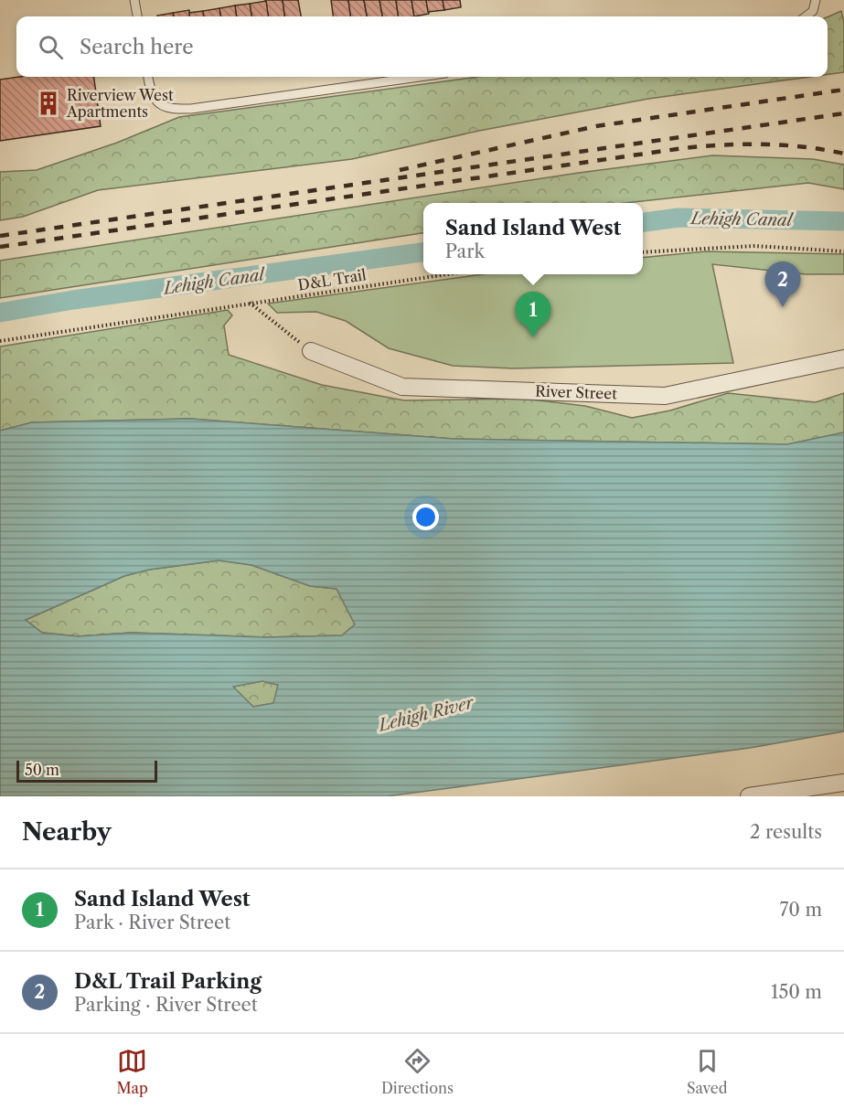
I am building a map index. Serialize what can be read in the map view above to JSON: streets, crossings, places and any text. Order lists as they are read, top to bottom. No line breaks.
{"streets":{"street":["River Street"],"path":["D&L Trail"]},"water":["Lehigh Canal","Lehigh River"],"places":{"building":["Riverview West Apartments"]},"scale_bar":"50 m","page":{"search":"Search here","popup":["Sand Island West","Park"],"pins":["2","1"],"scale":"50 m","heading":["Nearby","2 results"],"list":[{"mark":"1","name":"Sand Island West","note":"Park · River Street","value":"70 m"},{"mark":"2","name":"D&L Trail Parking","note":"Parking · River Street","value":"150 m"}],"nav":["Map","Directions","Saved"]}}
